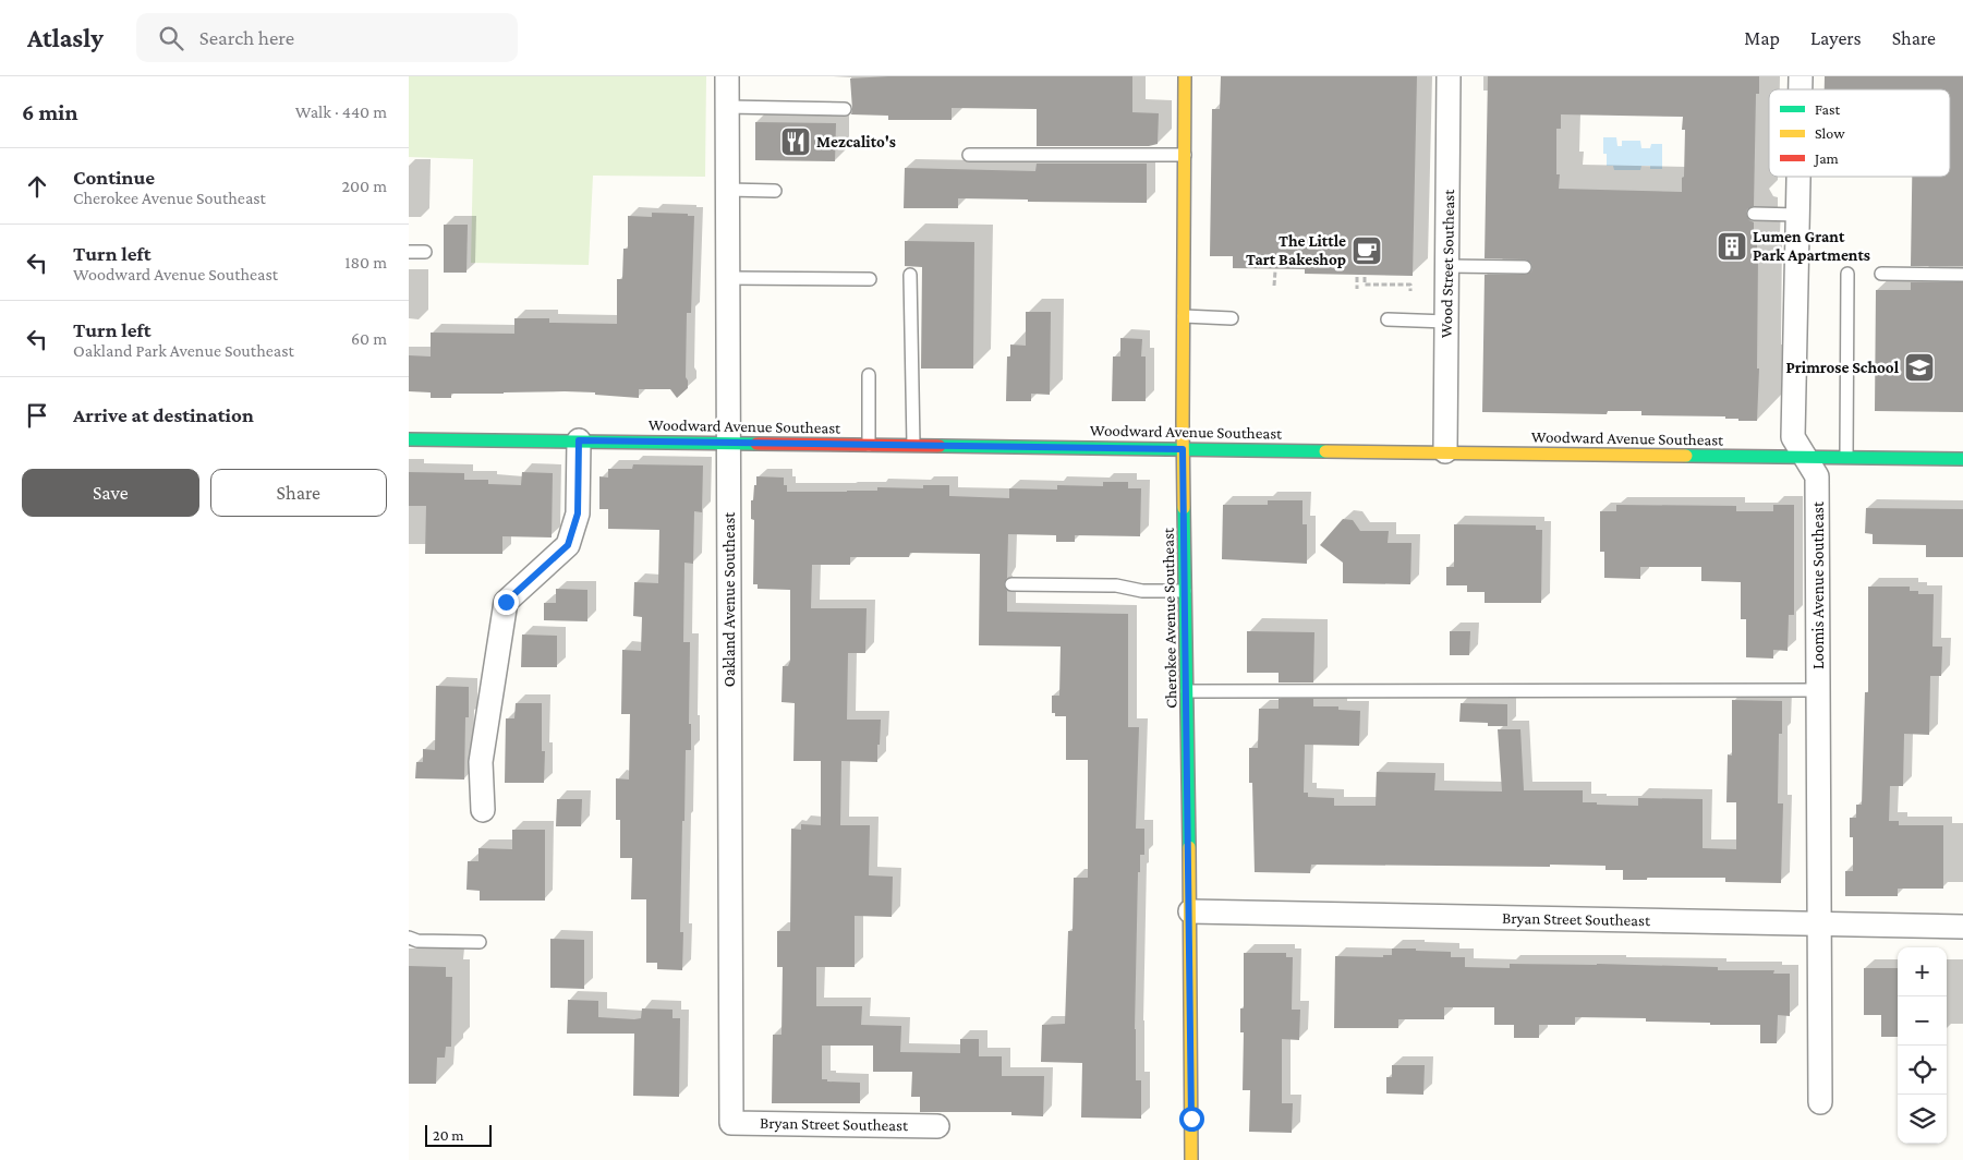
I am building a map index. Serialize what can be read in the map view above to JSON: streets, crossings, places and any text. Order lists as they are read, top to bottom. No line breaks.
{"streets":{"street":["Wood Street Southeast","Woodward Avenue Southeast","Loomis Avenue Southeast","Oakland Avenue Southeast","Cherokee Avenue Southeast","Bryan Street Southeast"]},"crossings":[["Wood Street Southeast","Woodward Avenue Southeast"],["Woodward Avenue Southeast","Loomis Avenue Southeast"],["Woodward Avenue Southeast","Oakland Avenue Southeast"],["Woodward Avenue Southeast","Cherokee Avenue Southeast"],["Loomis Avenue Southeast","Bryan Street Southeast"],["Oakland Avenue Southeast","Bryan Street Southeast"],["Cherokee Avenue Southeast","Bryan Street Southeast"]],"places":{"restaurant":["Mezcalito's"],"building":["Lumen Grant Park Apartments"],"cafe":["The Little Tart Bakeshop"],"school or university":["Primrose School"]},"legend":["Fast","Slow","Jam"],"scale_bar":"20 m","page":{"header":"Atlasly","search":"Search here","nav":["Map","Layers","Share"],"heading":["6 min","Walk · 440 m"],"list":[["Continue","Cherokee Avenue Southeast","200 m"],["Turn left","Woodward Avenue Southeast","180 m"],["Turn left","Oakland Park Avenue Southeast","60 m"],"Arrive at destination"],"buttons":["Save","Share"],"map_buttons":["+","−"],"scale":"20 m"}}
